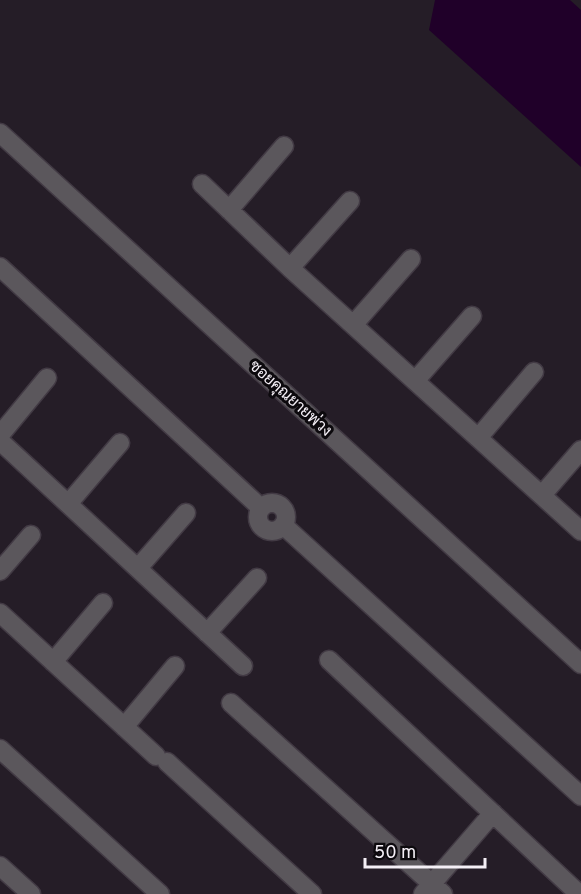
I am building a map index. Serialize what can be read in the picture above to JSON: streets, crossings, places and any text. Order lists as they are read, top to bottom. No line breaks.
{"streets":{"street":["ซอยคุณยายพ่วง"]},"scale_bar":"50 m"}
